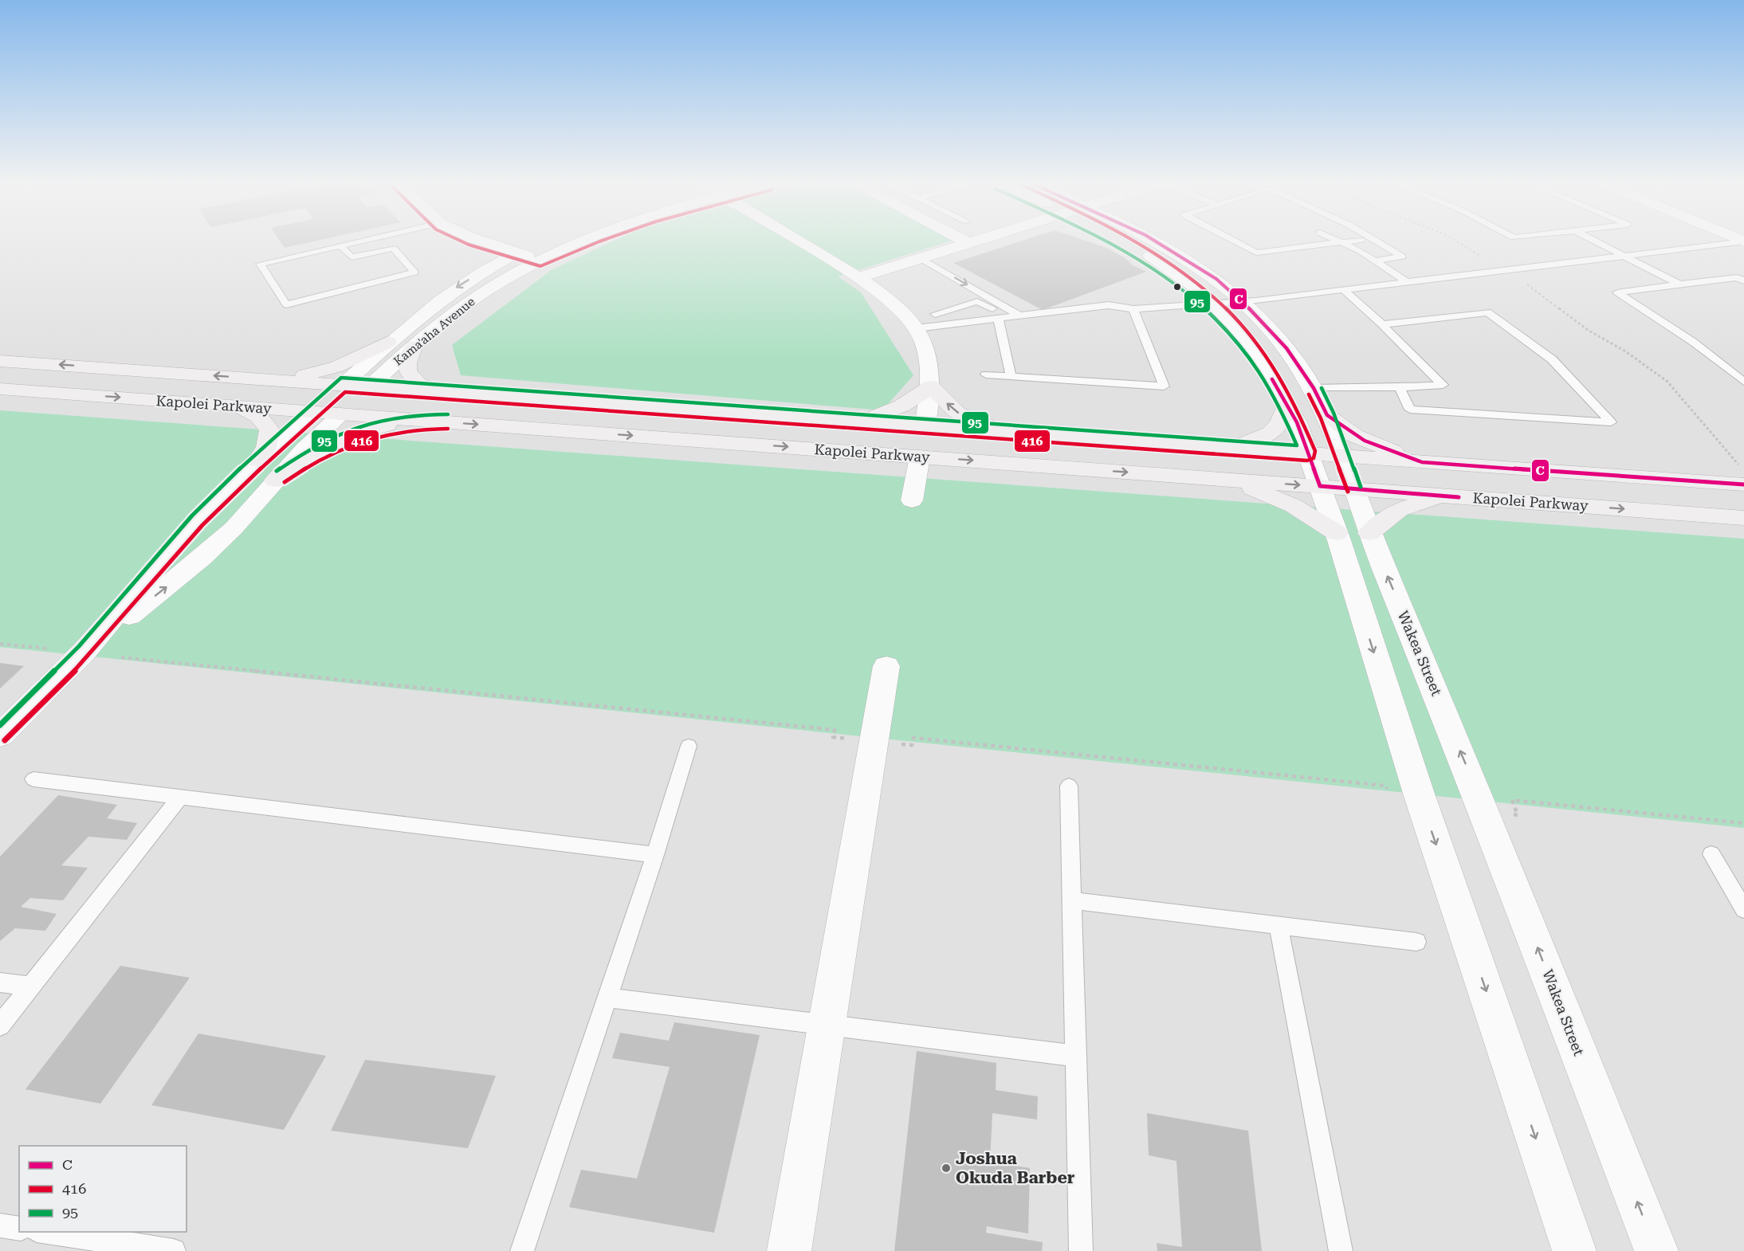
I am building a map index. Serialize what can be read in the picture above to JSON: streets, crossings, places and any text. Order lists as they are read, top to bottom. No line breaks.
{"streets":{"main road":["Kapolei Parkway"],"street":["Kama'aha Avenue","Wakea Street"]},"crossings":[["Kama'aha Avenue","Kapolei Parkway"],["Kapolei Parkway","Wakea Street"]],"places":["Joshua Okuda Barber"],"lines":["transit line C","transit line 416","transit line 95"],"legend":["C","416","95"]}
